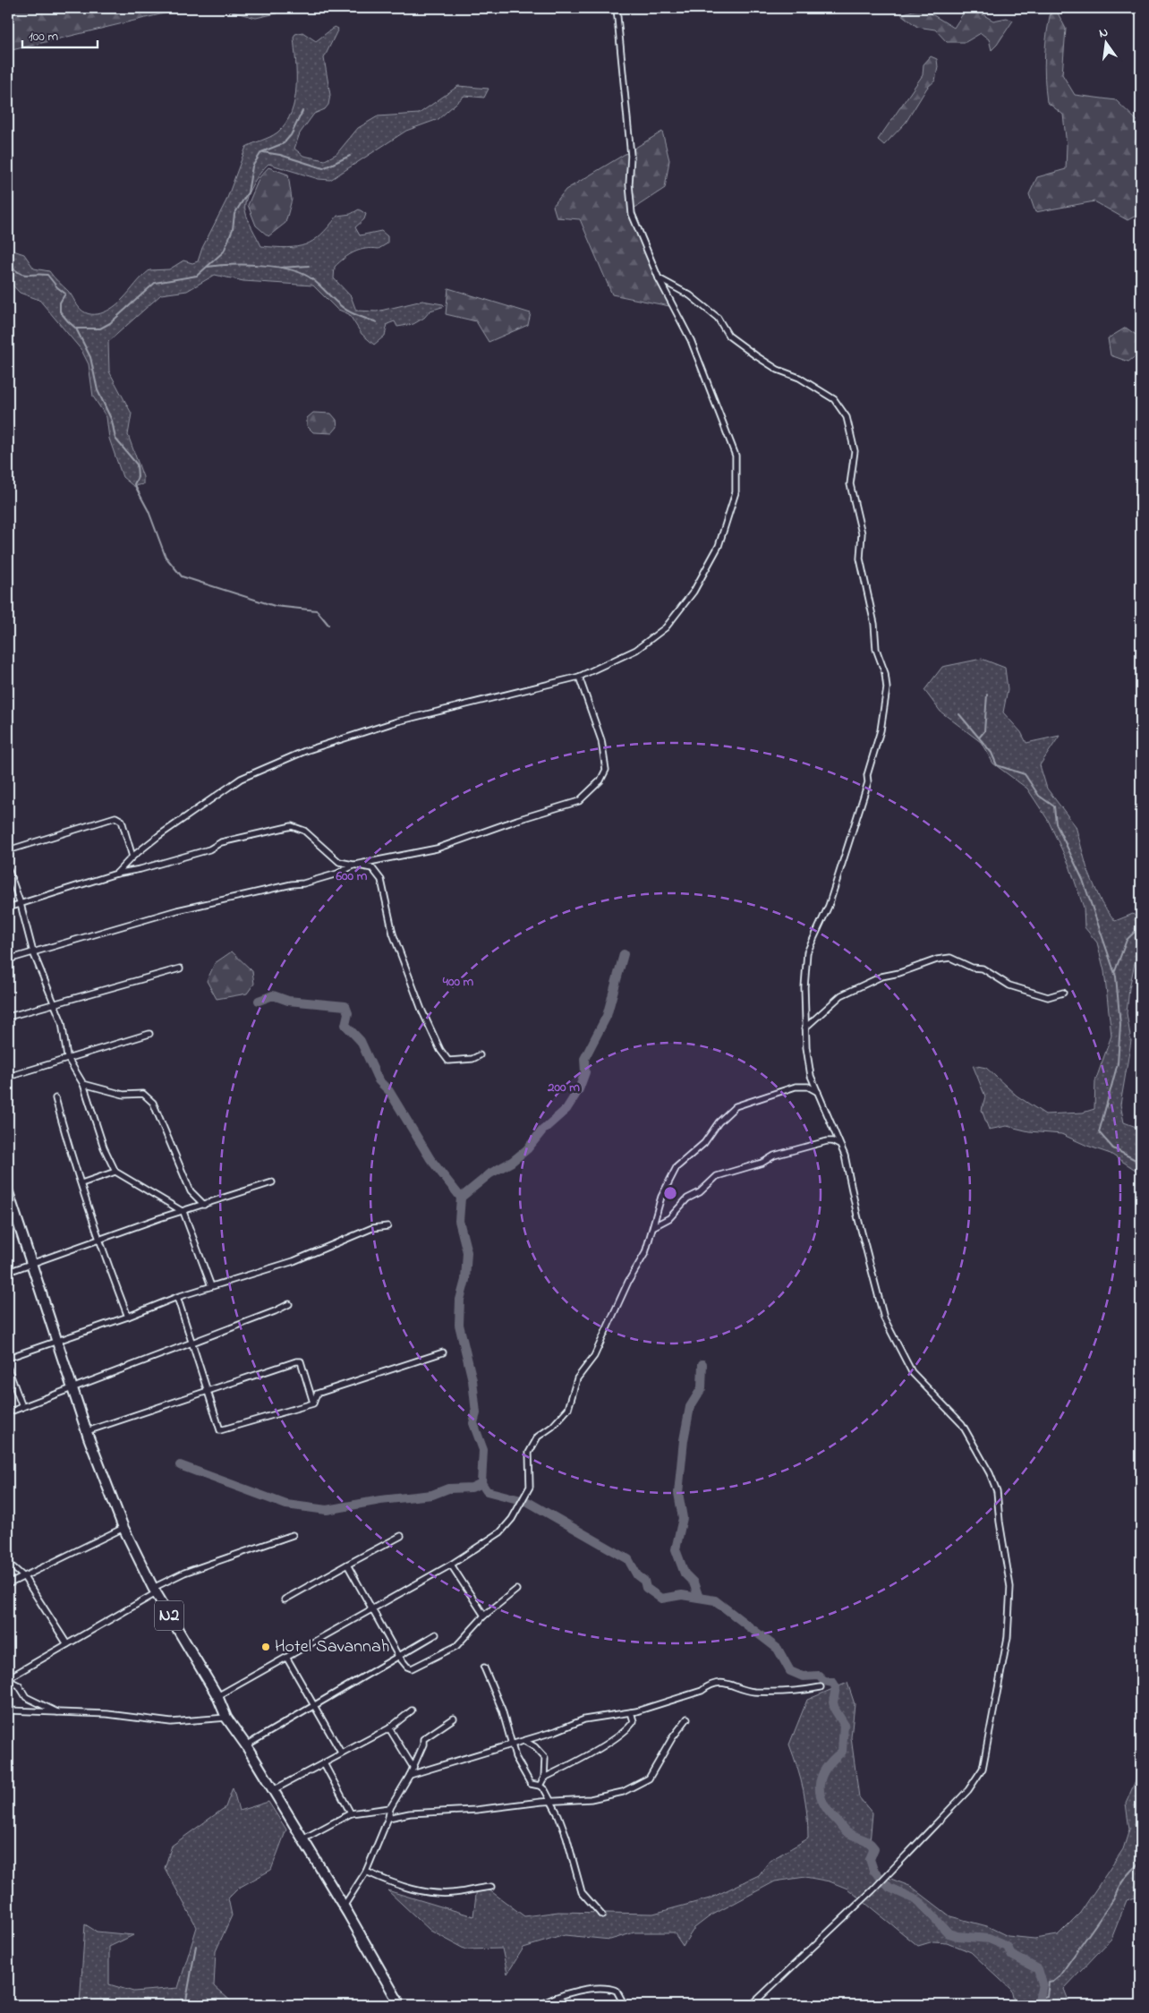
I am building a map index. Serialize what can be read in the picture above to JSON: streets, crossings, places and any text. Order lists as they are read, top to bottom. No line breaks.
{"streets":{"highway":["N2"]},"places":["Hotel Savannah"],"scale_bar":"100 m","north":"top","rings":["600 m","400 m","200 m"]}
